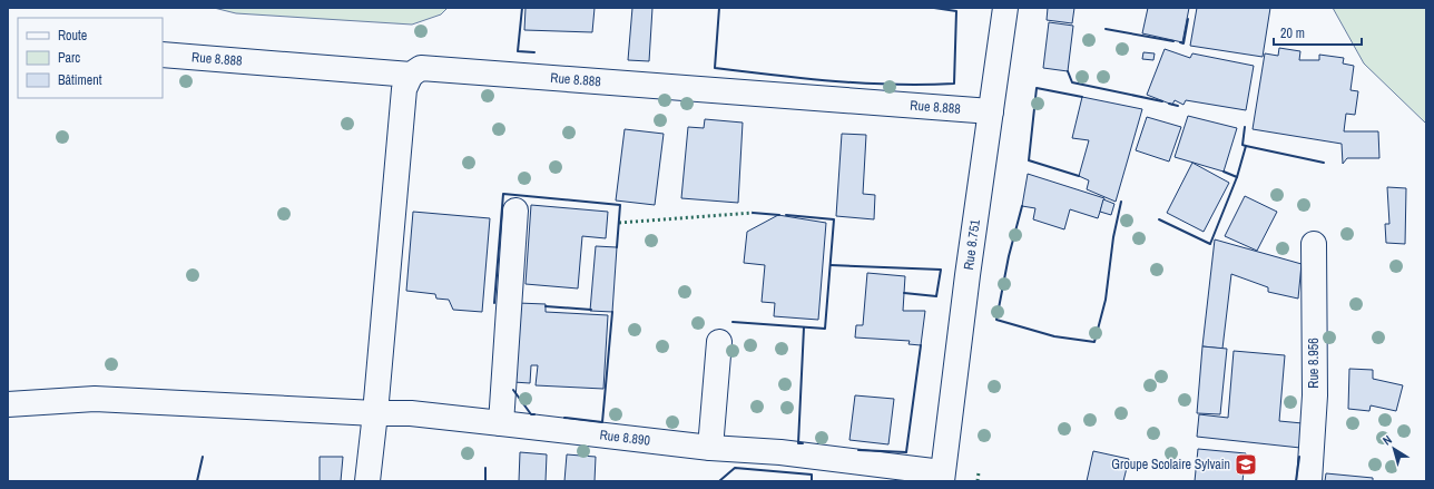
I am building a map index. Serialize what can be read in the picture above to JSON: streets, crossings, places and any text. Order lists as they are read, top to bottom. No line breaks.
{"streets":{"street":["Rue 8.888","Rue 8.751","Rue 8.956","Rue 8.890"]},"crossings":[["Rue 8.888","Rue 8.751"],["Rue 8.751","Rue 8.890"]],"places":{"school or university":["Groupe Scolaire Sylvain"]},"legend":["Route","Parc","Bâtiment"],"scale_bar":"20 m","north":"top left"}
